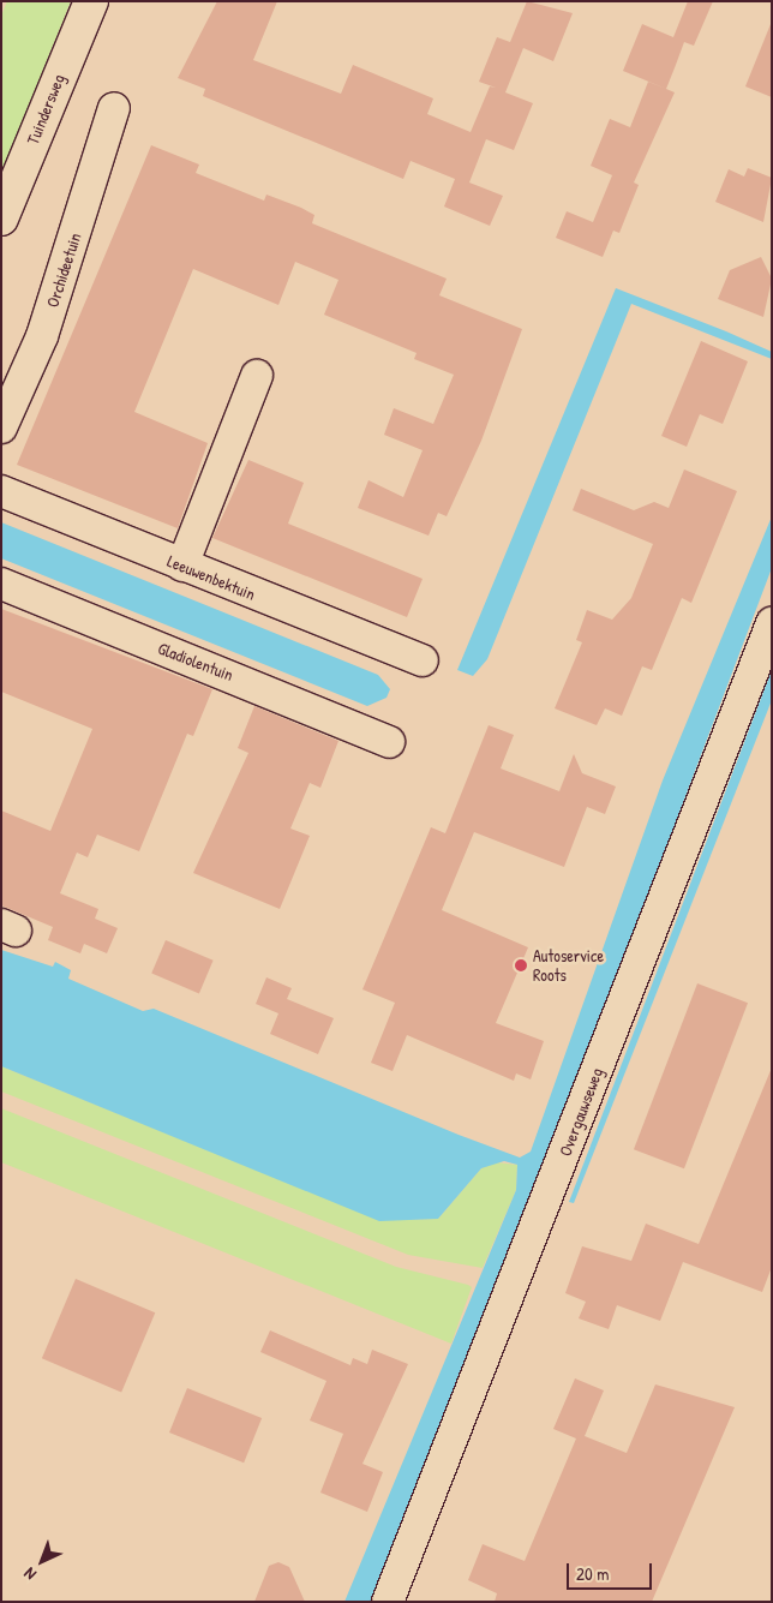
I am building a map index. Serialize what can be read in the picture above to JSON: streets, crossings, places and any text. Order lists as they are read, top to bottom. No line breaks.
{"streets":{"main road":["Tuindersweg"],"street":["Orchideetuin","Leeuwenbektuin","Gladiolentuin","Overgauwseweg"]},"places":["Autoservice Roots"],"scale_bar":"20 m","north":"bottom left"}
